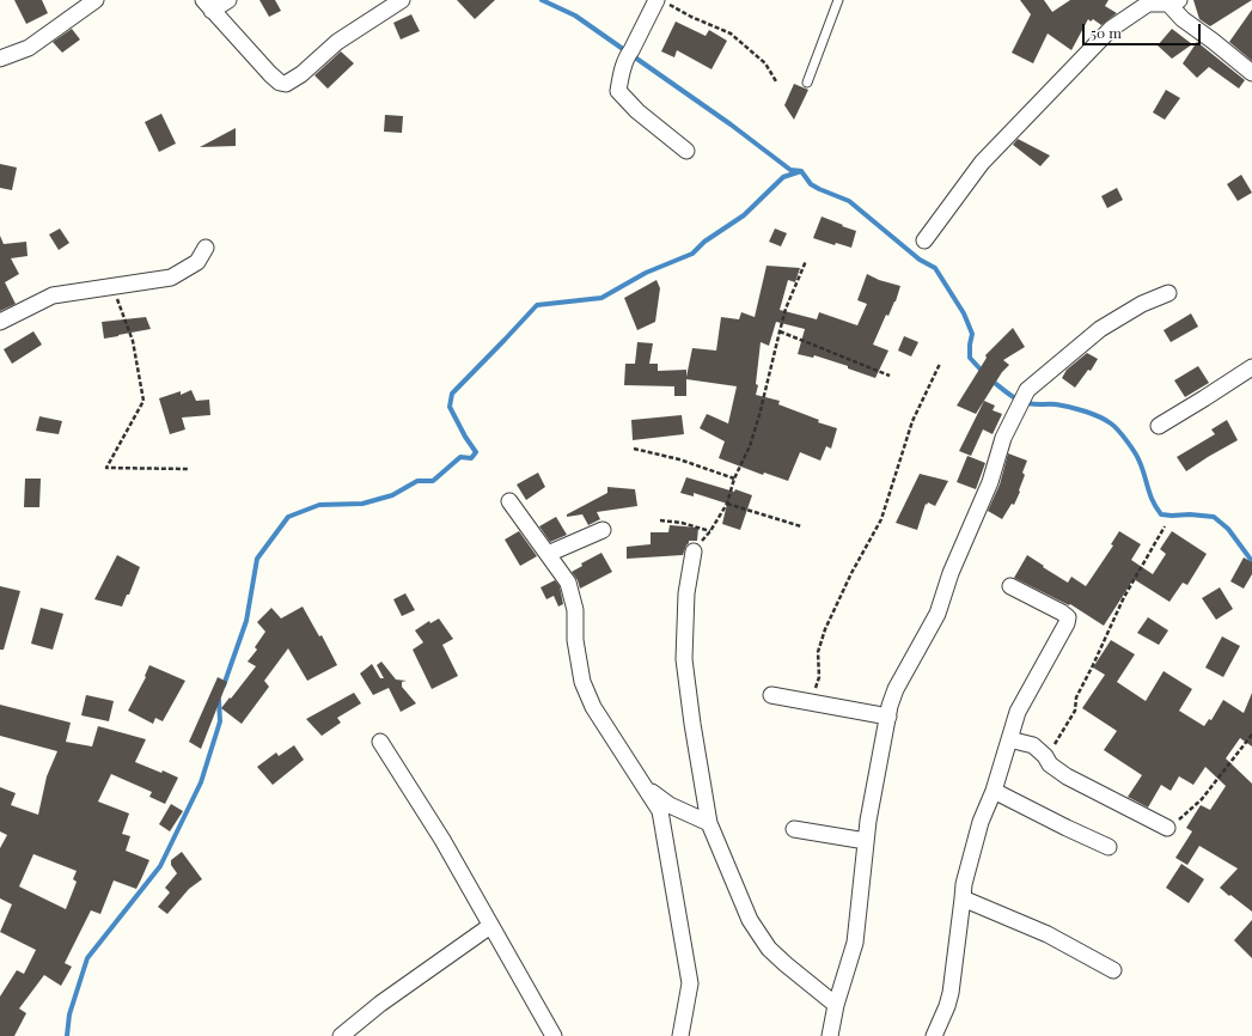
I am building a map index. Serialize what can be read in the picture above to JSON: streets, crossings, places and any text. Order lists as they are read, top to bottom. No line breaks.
{"scale_bar":"50 m"}
